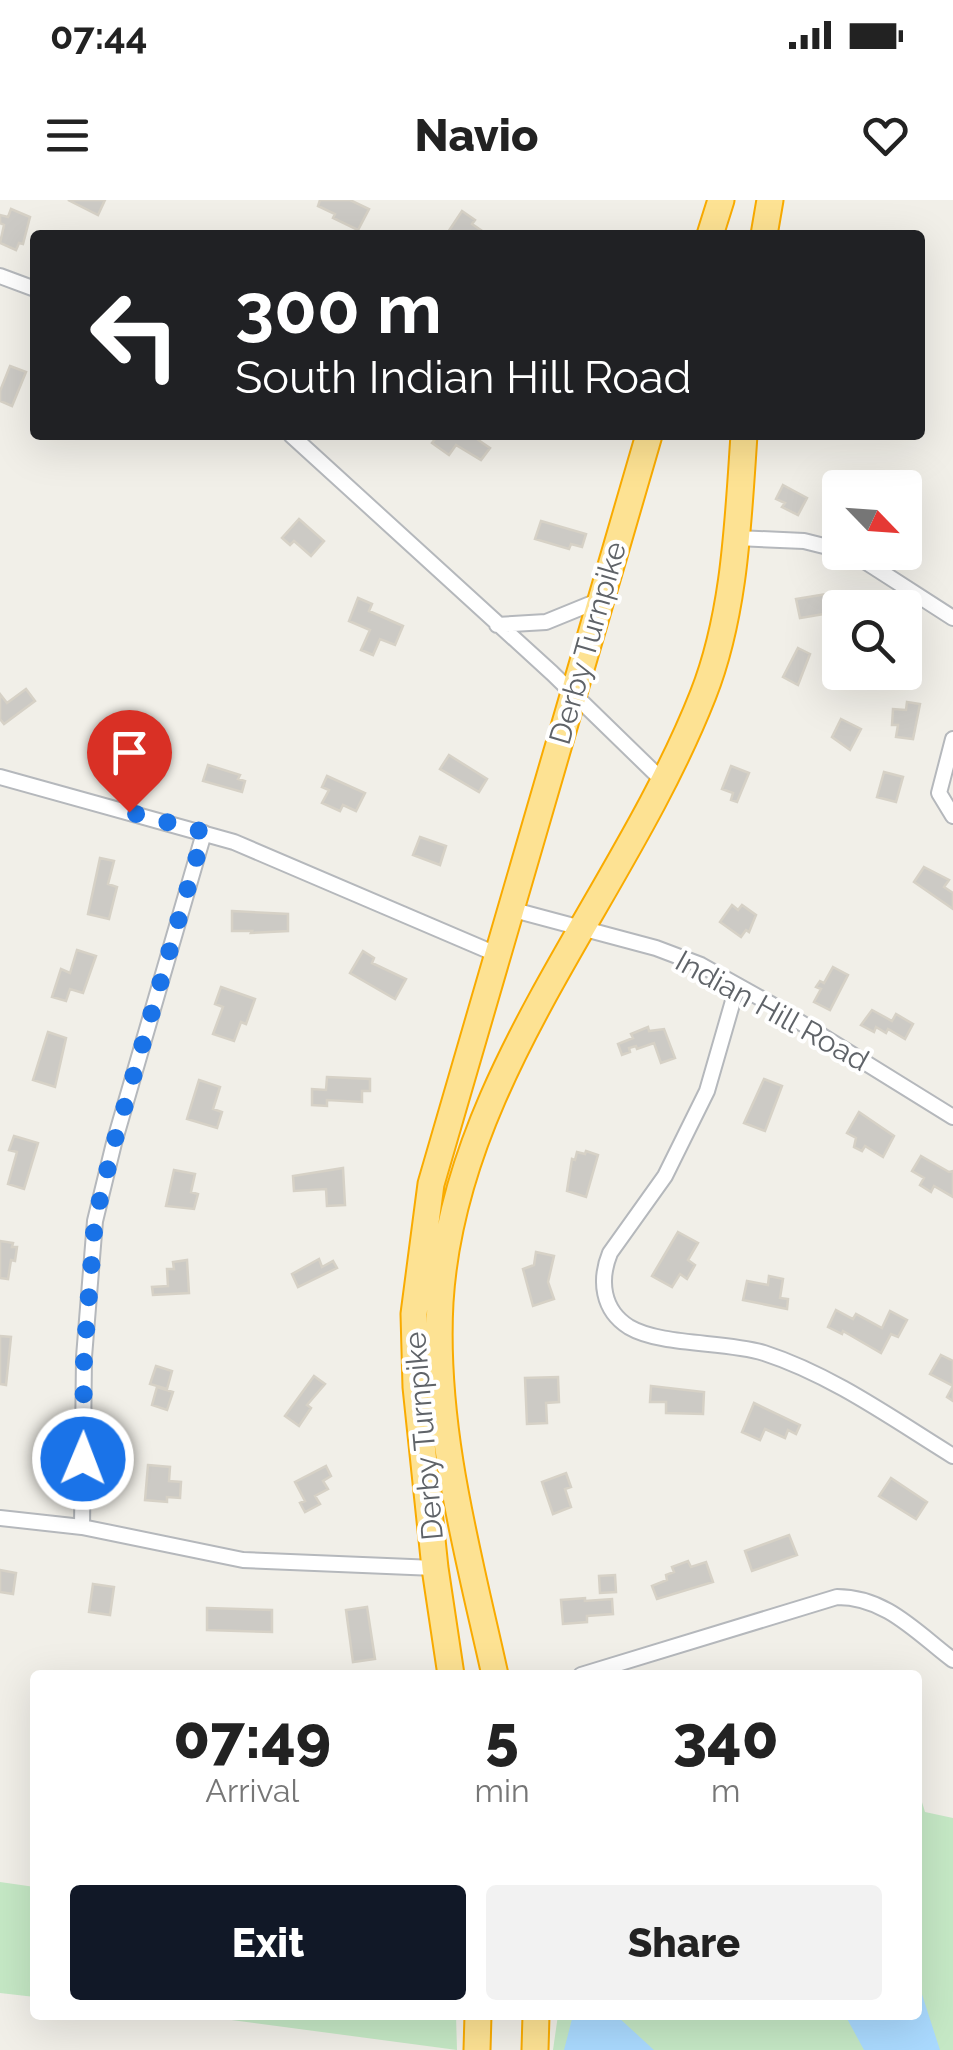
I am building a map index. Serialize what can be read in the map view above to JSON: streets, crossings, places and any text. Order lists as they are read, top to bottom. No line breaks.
{"streets":{"highway":["Derby Turnpike"],"street":["Indian Hill Road"]},"crossings":[["Derby Turnpike","Indian Hill Road"]],"north":"bottom right","page":{"status":"07:44","header":"Navio","turn":["300 m","South Indian Hill Road"],"eta":["07:49","Arrival","5","min","340","m"],"buttons":["Exit","Share"]}}
